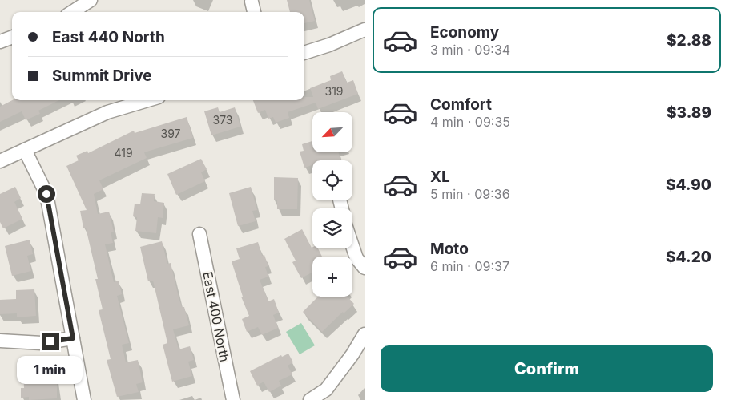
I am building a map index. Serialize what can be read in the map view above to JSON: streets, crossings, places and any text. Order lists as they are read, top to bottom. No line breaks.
{"streets":{"street":["East 400 North"]},"house_numbers":["319","373","397","419"],"north":"bottom left","page":{"list":[{"name":"Economy","note":"3 min · 09:34","value":"$2.88"},{"name":"Comfort","note":"4 min · 09:35","value":"$3.89"},{"name":"XL","note":"5 min · 09:36","value":"$4.90"},{"name":"Moto","note":"6 min · 09:37","value":"$4.20"}],"banner":["East 440 North","Summit Drive"],"map_buttons":"+","buttons":"Confirm","bubble":"1 min"}}
